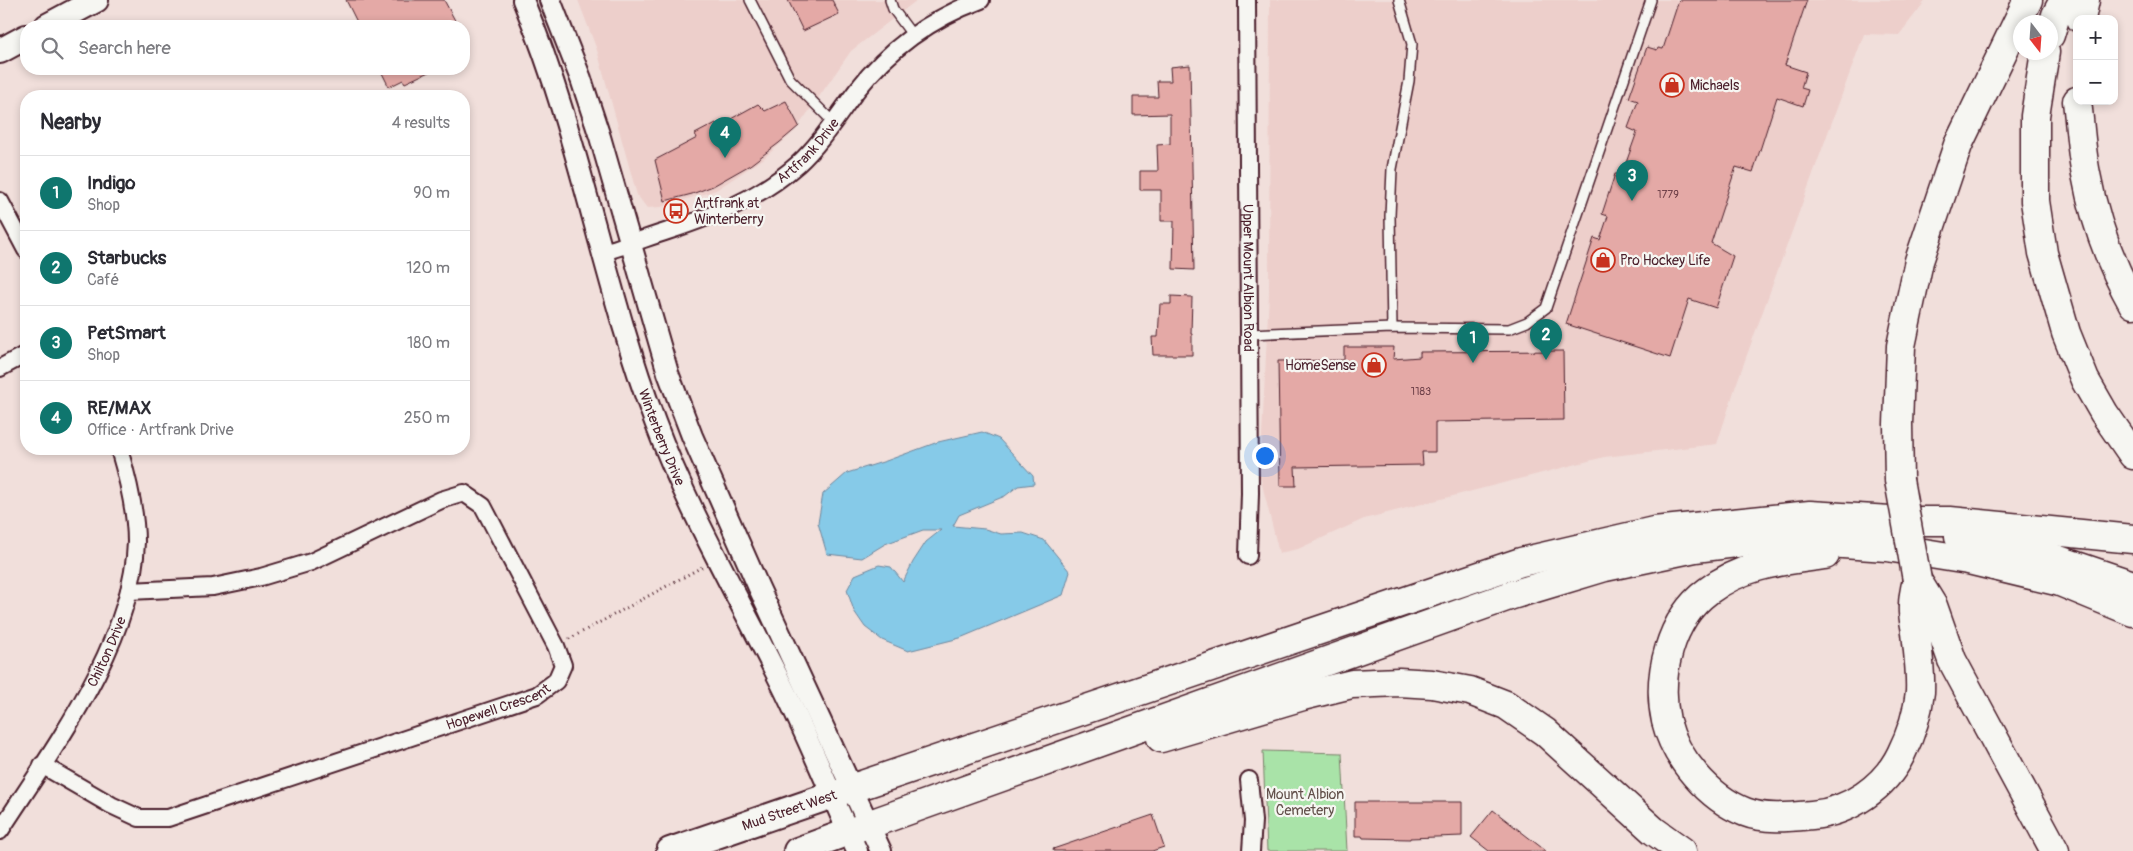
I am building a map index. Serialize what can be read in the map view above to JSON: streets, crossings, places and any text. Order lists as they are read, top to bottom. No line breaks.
{"streets":{"main road":["Mud Street West"],"street":["Artfrank Drive","Upper Mount Albion Road","Winterberry Drive","Chilton Drive","Hopewell Crescent"]},"crossings":[["Artfrank Drive","Winterberry Drive"],["Winterberry Drive","Mud Street West"],["Chilton Drive","Hopewell Crescent"]],"parks":["Mount Albion Cemetery"],"places":{"shop":["Michaels","Pro Hockey Life","HomeSense"],"bus stop":["Artfrank at Winterberry"]},"house_numbers":["1779","1183"],"north":"bottom","page":{"map_buttons":["+","−"],"search":"Search here","heading":["Nearby","4 results"],"pins":["4","3","2","1"],"list":[{"mark":"1","name":"Indigo","note":"Shop","value":"90 m"},{"mark":"2","name":"Starbucks","note":"Café","value":"120 m"},{"mark":"3","name":"PetSmart","note":"Shop","value":"180 m"},{"mark":"4","name":"RE/MAX","note":"Office · Artfrank Drive","value":"250 m"}]}}
